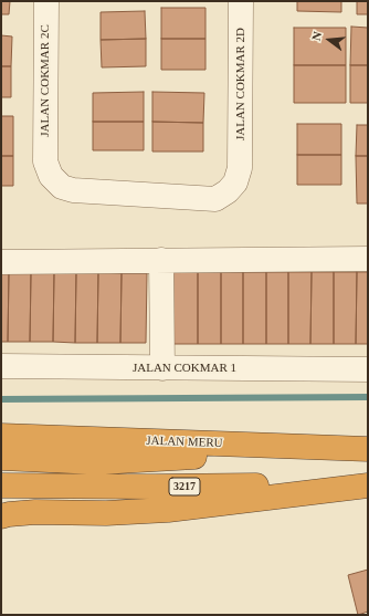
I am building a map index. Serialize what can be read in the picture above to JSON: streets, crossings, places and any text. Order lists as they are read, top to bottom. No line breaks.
{"streets":{"highway":["JALAN MERU","3217"],"street":["JALAN COKMAR 2C","JALAN COKMAR 2D","JALAN COKMAR 1"]},"crossings":[["JALAN COKMAR 2C","JALAN COKMAR 2D"]],"north":"left"}
